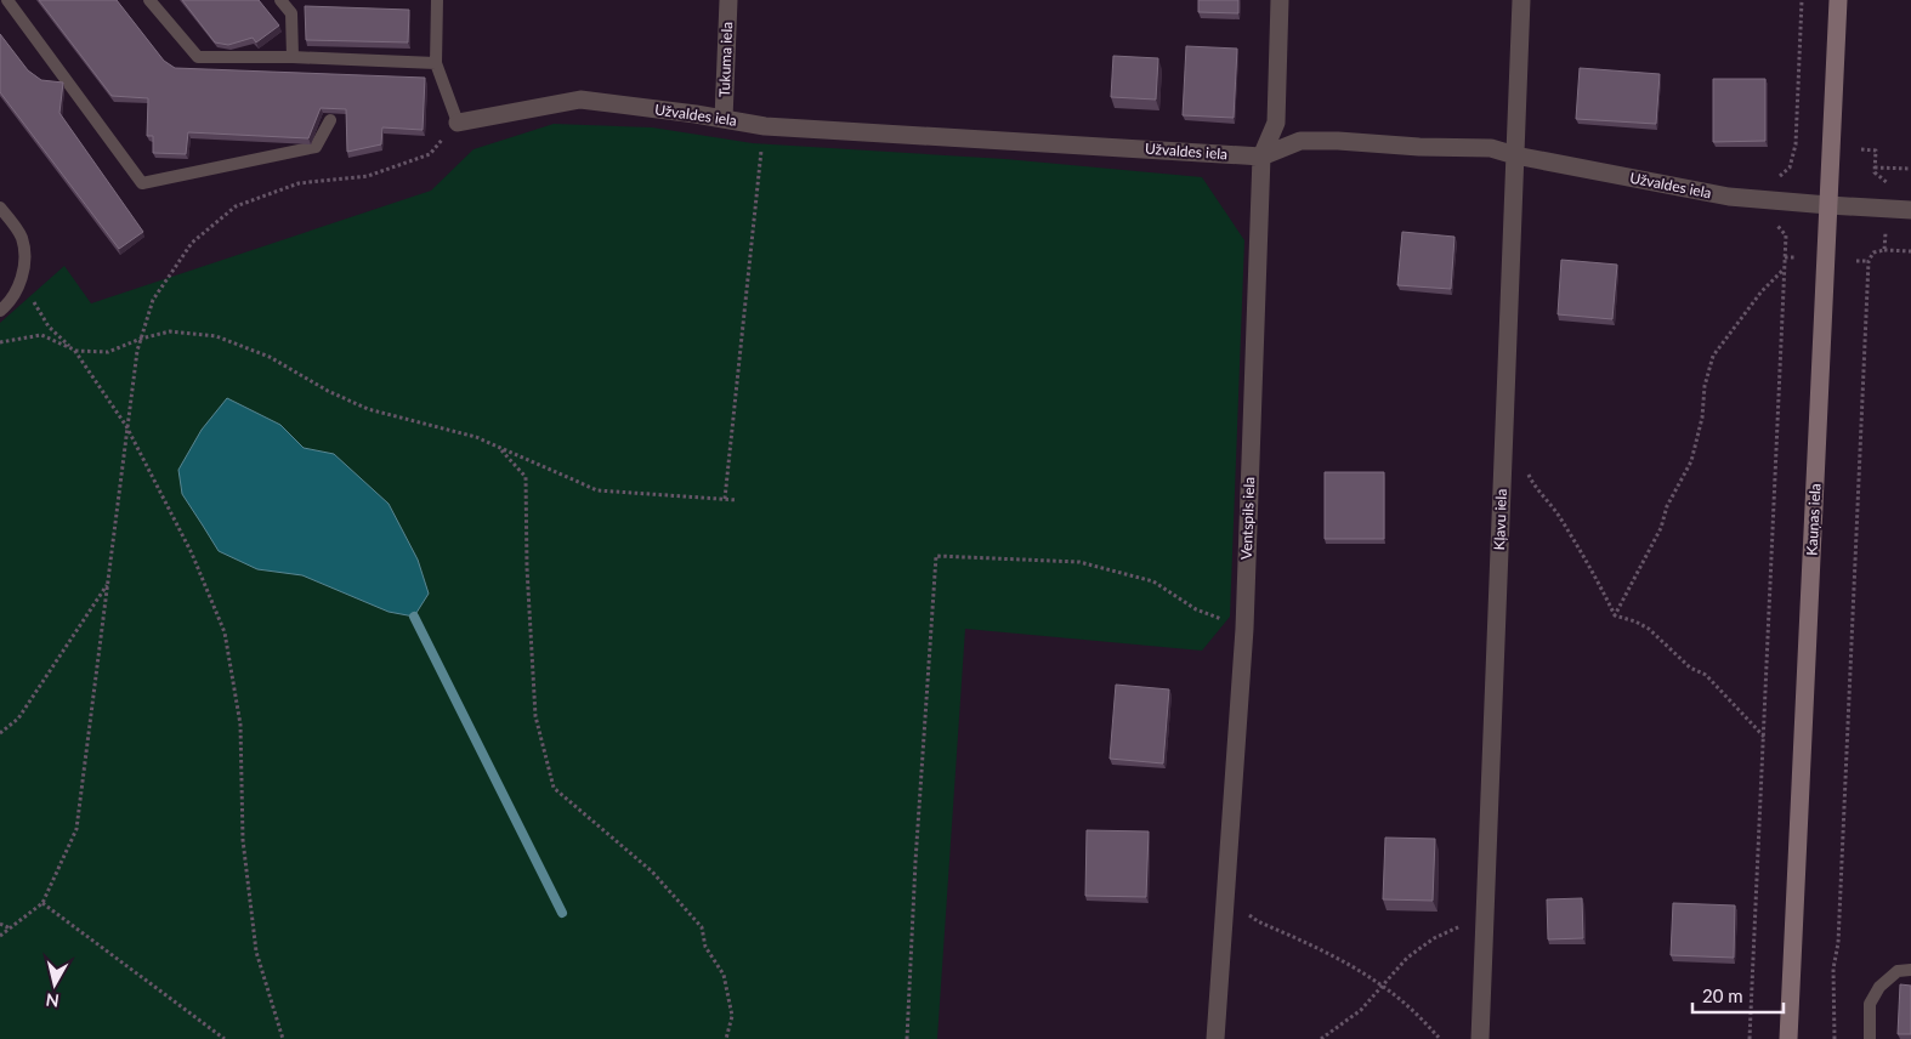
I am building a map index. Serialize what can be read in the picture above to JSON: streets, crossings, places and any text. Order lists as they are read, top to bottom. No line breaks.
{"streets":{"street":["Tukuma iela","Užvaldes iela","Ventspils iela","Kļavu iela","Kauņas iela"]},"crossings":[["Tukuma iela","Užvaldes iela"],["Užvaldes iela","Ventspils iela"],["Užvaldes iela","Kļavu iela"],["Užvaldes iela","Kauņas iela"]],"scale_bar":"20 m","north":"bottom"}
